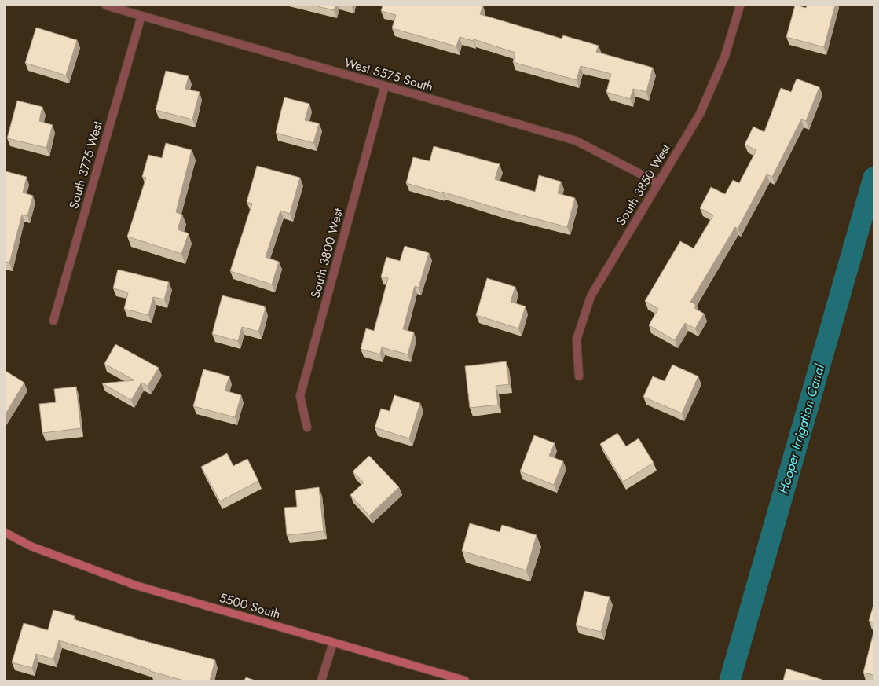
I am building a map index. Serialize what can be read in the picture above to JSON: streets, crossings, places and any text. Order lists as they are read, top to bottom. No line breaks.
{"streets":{"main road":["5500 South"],"street":["West 5575 South","South 3775 West","South 3850 West","South 3800 West"]},"crossings":[["West 5575 South","South 3775 West"],["West 5575 South","South 3850 West"],["West 5575 South","South 3800 West"]],"water":["Hooper Irrigation Canal"]}
